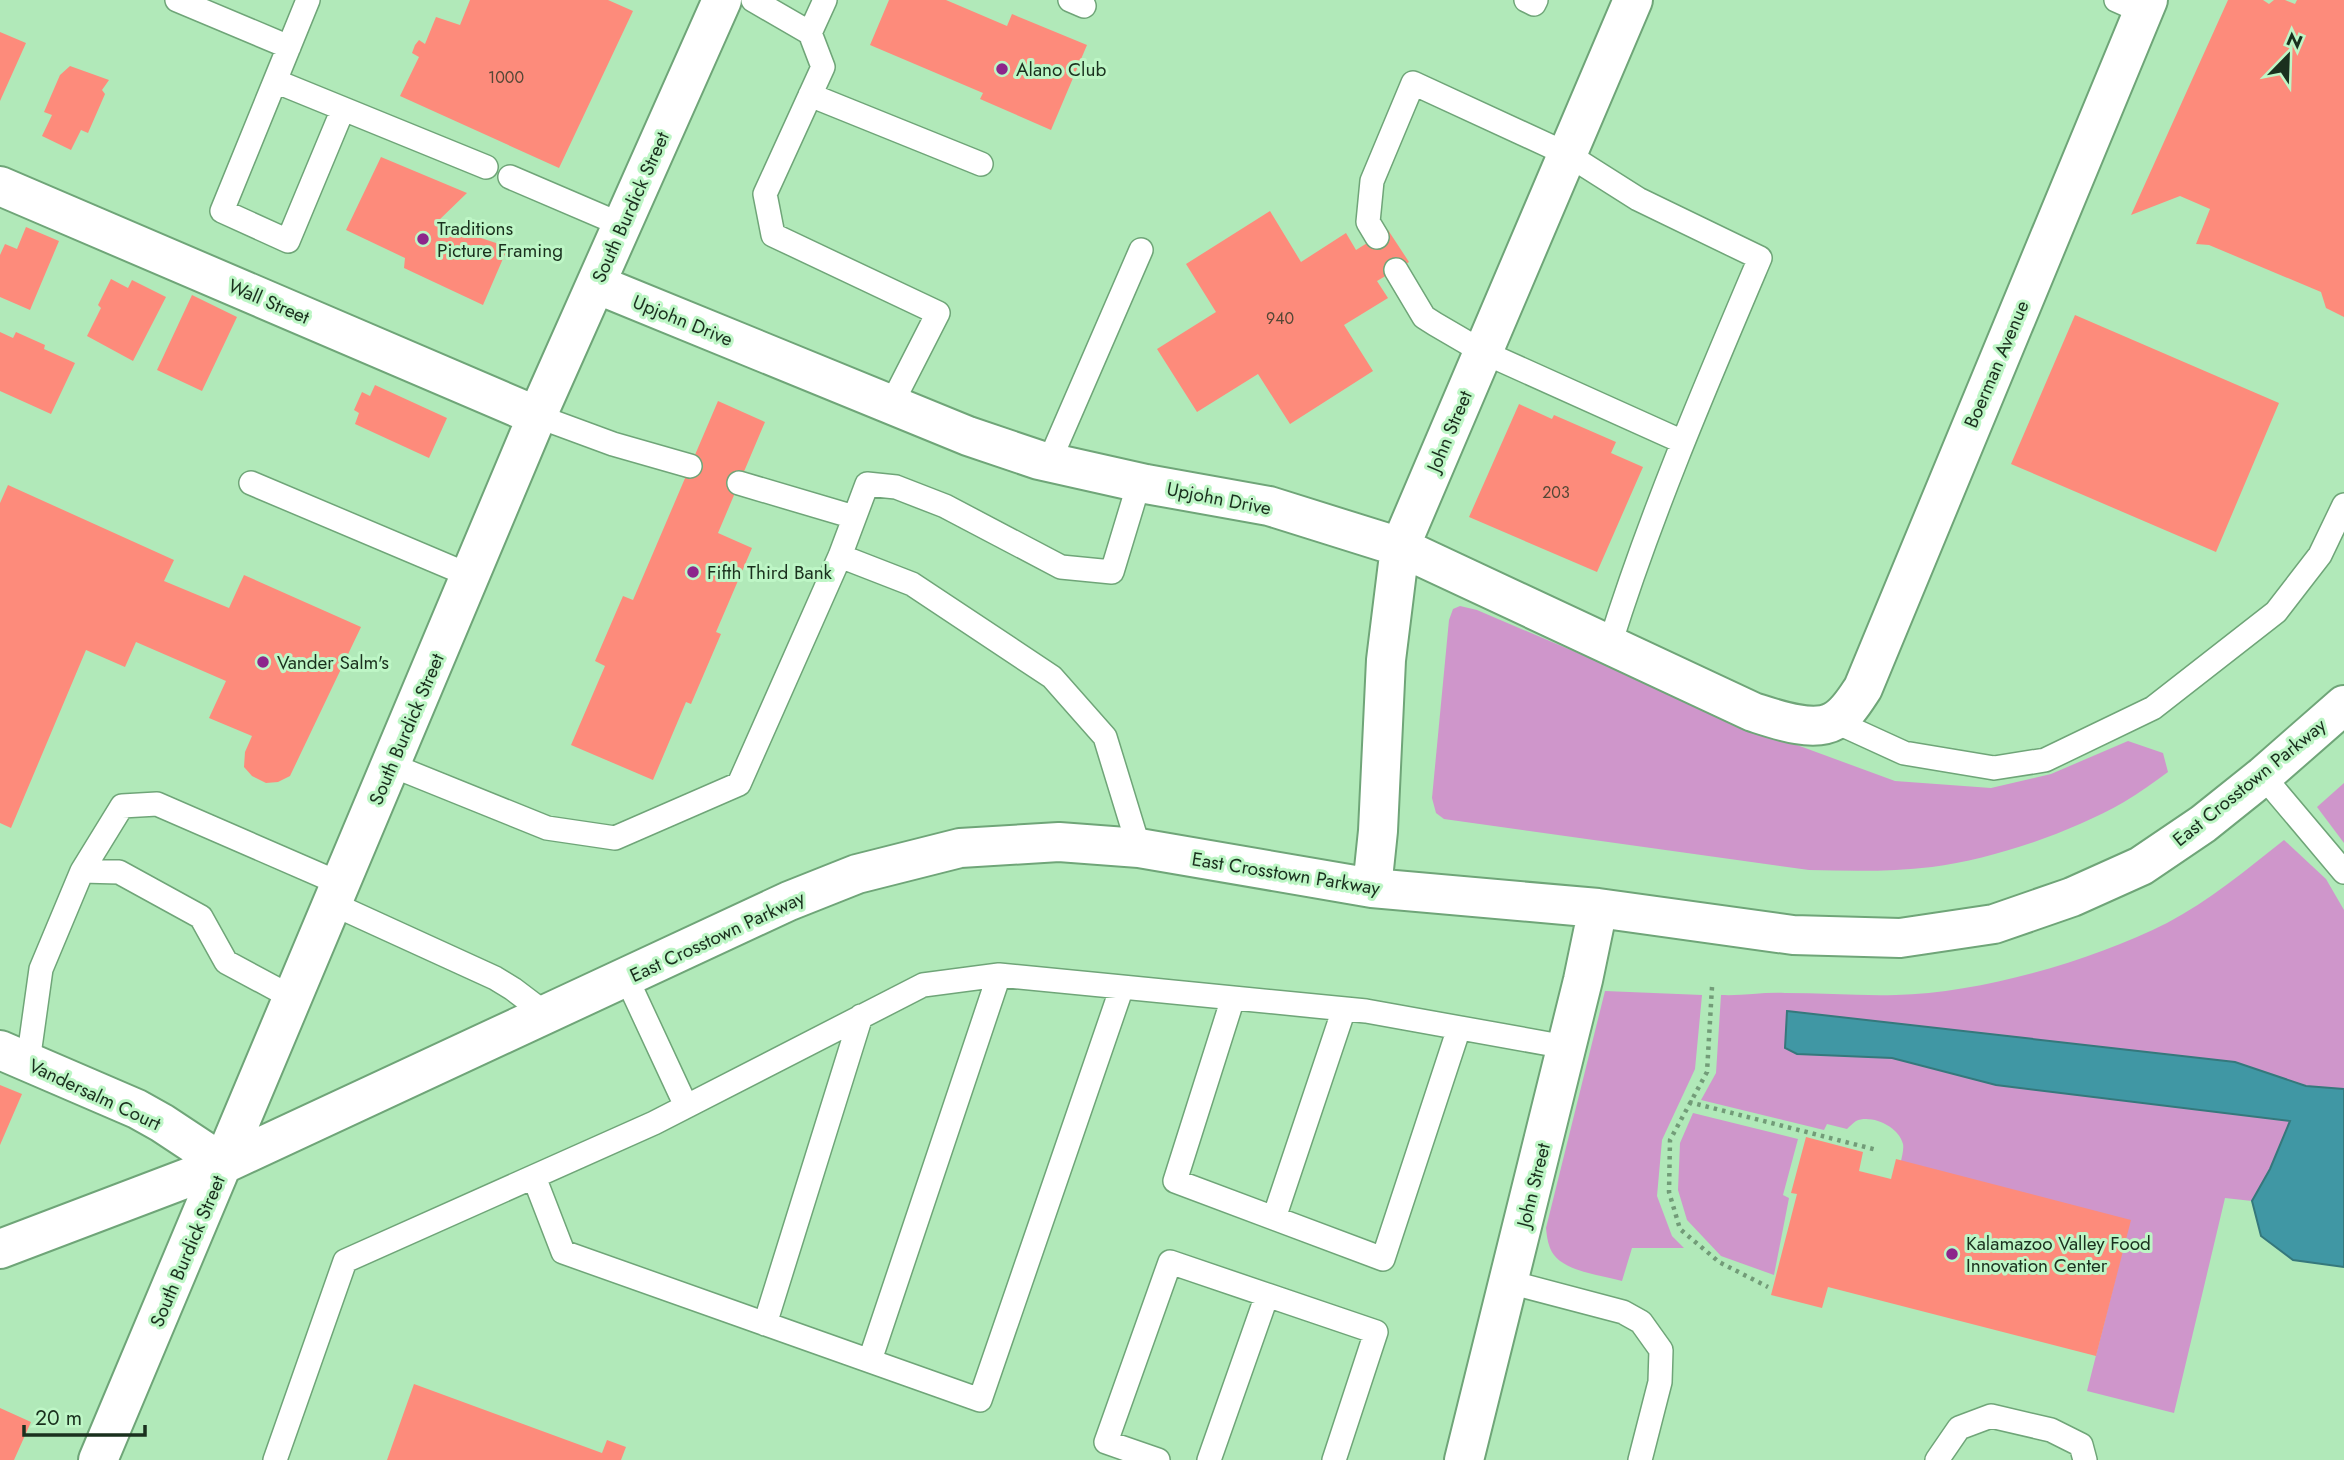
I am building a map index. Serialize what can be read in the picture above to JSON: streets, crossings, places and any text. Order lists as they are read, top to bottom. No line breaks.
{"streets":{"street":["South Burdick Street","Wall Street","Upjohn Drive","Boerman Avenue","John Street","East Crosstown Parkway","Vandersalm Court"]},"crossings":[["South Burdick Street","Wall Street"],["South Burdick Street","Upjohn Drive"],["South Burdick Street","East Crosstown Parkway"],["South Burdick Street","Vandersalm Court"],["Upjohn Drive","Boerman Avenue"],["Upjohn Drive","John Street"],["John Street","East Crosstown Parkway"],["East Crosstown Parkway","Vandersalm Court"]],"places":["Alano Club","Traditions Picture Framing","Fifth Third Bank","Vander Salm's","Kalamazoo Valley Food Innovation Center"],"house_numbers":["1000","940","203"],"scale_bar":"20 m","north":"top right"}
